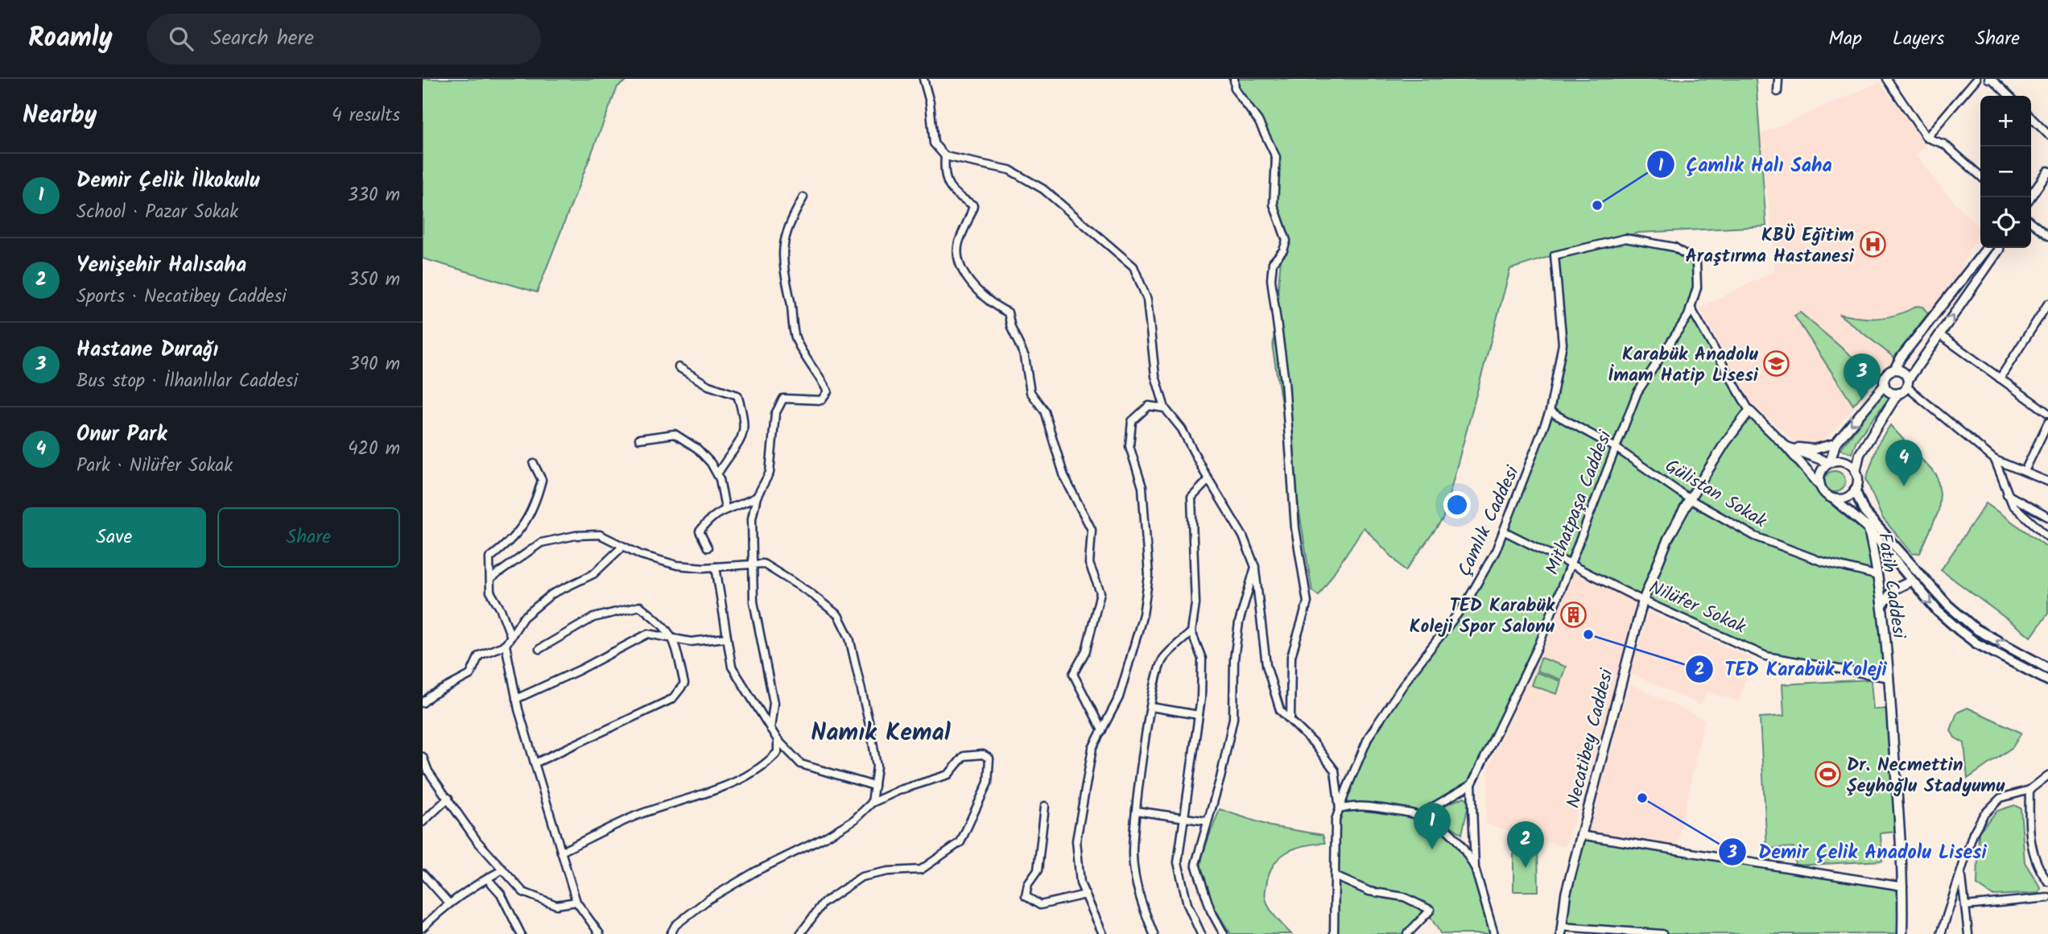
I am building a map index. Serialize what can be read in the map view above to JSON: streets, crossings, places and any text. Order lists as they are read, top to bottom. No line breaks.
{"streets":{"street":["Gülistan Sokak","Mithatpaşa Caddesi","Çamlık Caddesi","Fatih Caddesi","Nilüfer Sokak","Necatibey Caddesi"]},"crossings":[["Gülistan Sokak","Mithatpaşa Caddesi"],["Gülistan Sokak","Çamlık Caddesi"],["Gülistan Sokak","Fatih Caddesi"],["Gülistan Sokak","Necatibey Caddesi"],["Mithatpaşa Caddesi","Çamlık Caddesi"],["Mithatpaşa Caddesi","Nilüfer Sokak"],["Çamlık Caddesi","Nilüfer Sokak"],["Fatih Caddesi","Nilüfer Sokak"],["Nilüfer Sokak","Necatibey Caddesi"]],"districts":["Namık Kemal"],"places":{"other":["Çamlık Halı Saha","TED Karabük Koleji","Demir Çelik Anadolu Lisesi"],"hospital":["KBÜ Eğitim Araştırma Hastanesi"],"school or university":["Karabük Anadolu İmam Hatip Lisesi"],"building":["TED Karabük Koleji Spor Salonu"],"sports":["Dr. Necmettin Şeyhoğlu Stadyumu"]},"page":{"header":"Roamly","search":"Search here","nav":["Map","Layers","Share"],"heading":["Nearby","4 results"],"map_buttons":["+","−"],"list":[{"mark":"1","name":"Demir Çelik İlkokulu","note":"School · Pazar Sokak","value":"330 m"},{"mark":"2","name":"Yenişehir Halısaha","note":"Sports · Necatibey Caddesi","value":"350 m"},{"mark":"3","name":"Hastane Durağı","note":"Bus stop · İlhanlılar Caddesi","value":"390 m"},{"mark":"4","name":"Onur Park","note":"Park · Nilüfer Sokak","value":"420 m"}],"pins":["3","4","1","2"],"buttons":["Save","Share"]}}
